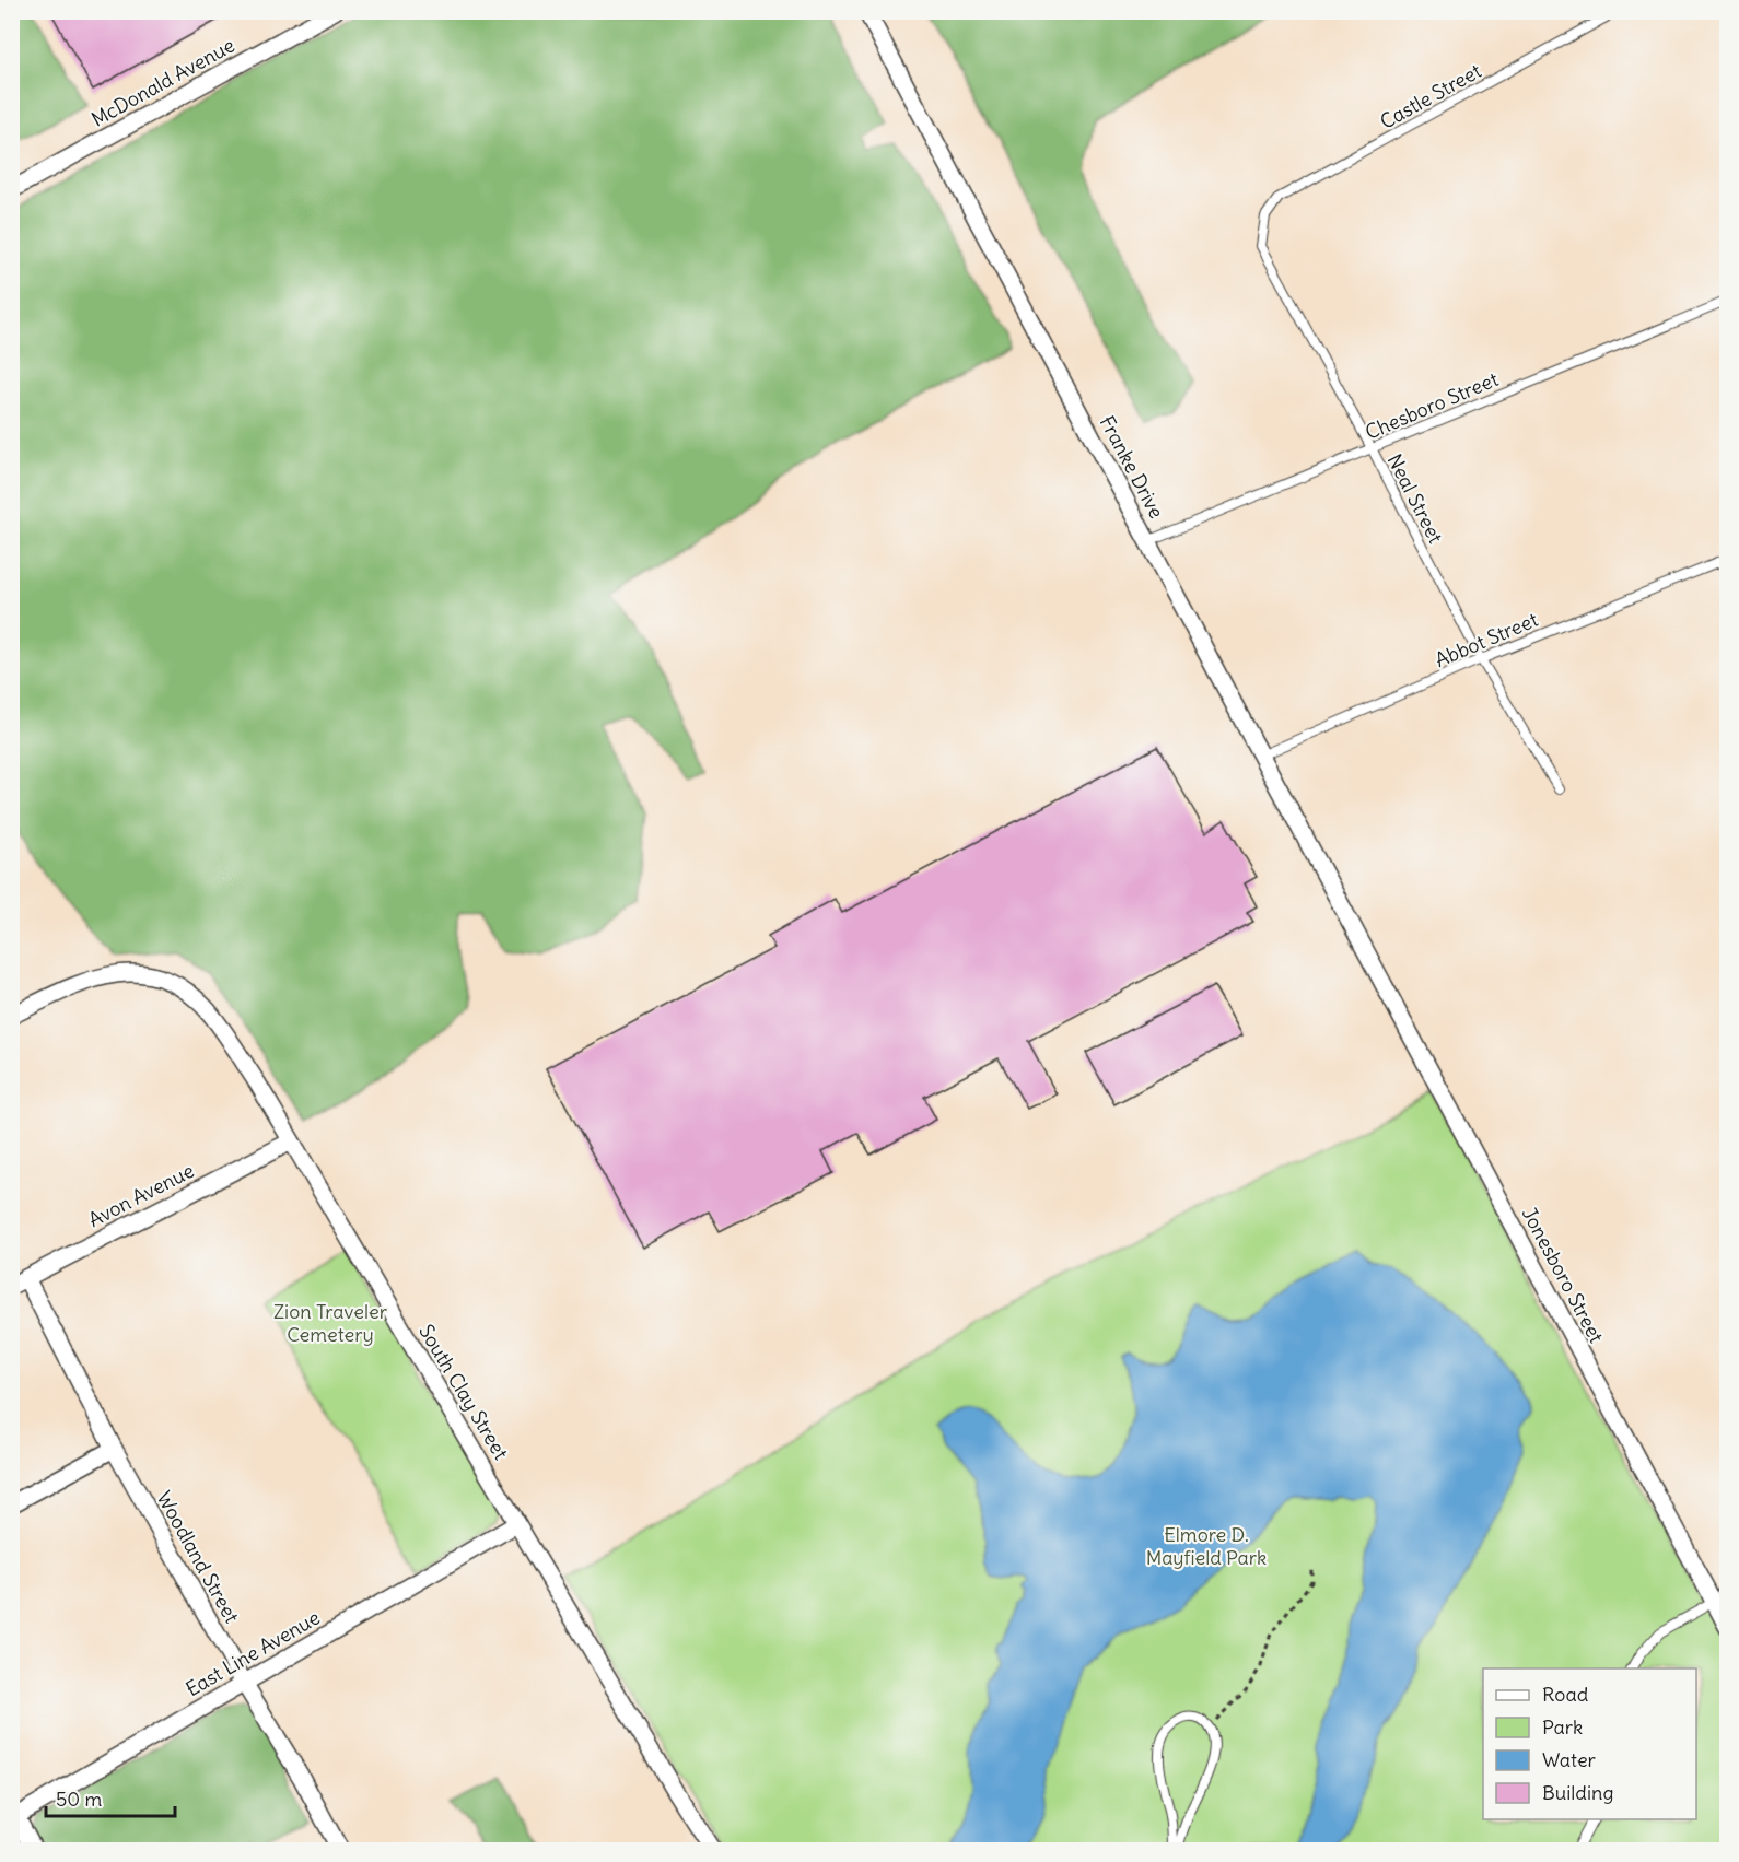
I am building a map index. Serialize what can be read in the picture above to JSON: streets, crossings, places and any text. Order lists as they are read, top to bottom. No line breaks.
{"streets":{"street":["McDonald Avenue","Franke Drive","Avon Avenue","Jonesboro Street","South Clay Street","Woodland Street","East Line Avenue"],"lane":["Castle Street","Chesboro Street","Neal Street","Abbot Street"]},"crossings":[["Castle Street","Neal Street"],["Chesboro Street","Franke Drive"],["Chesboro Street","Neal Street"],["Franke Drive","Abbot Street"],["Franke Drive","Jonesboro Street"],["Neal Street","Abbot Street"],["Avon Avenue","South Clay Street"],["Avon Avenue","Woodland Street"],["South Clay Street","East Line Avenue"],["Woodland Street","East Line Avenue"]],"parks":["Zion Traveler Cemetery","Elmore D. Mayfield Park"],"legend":["Road","Park","Water","Building"],"scale_bar":"50 m"}
